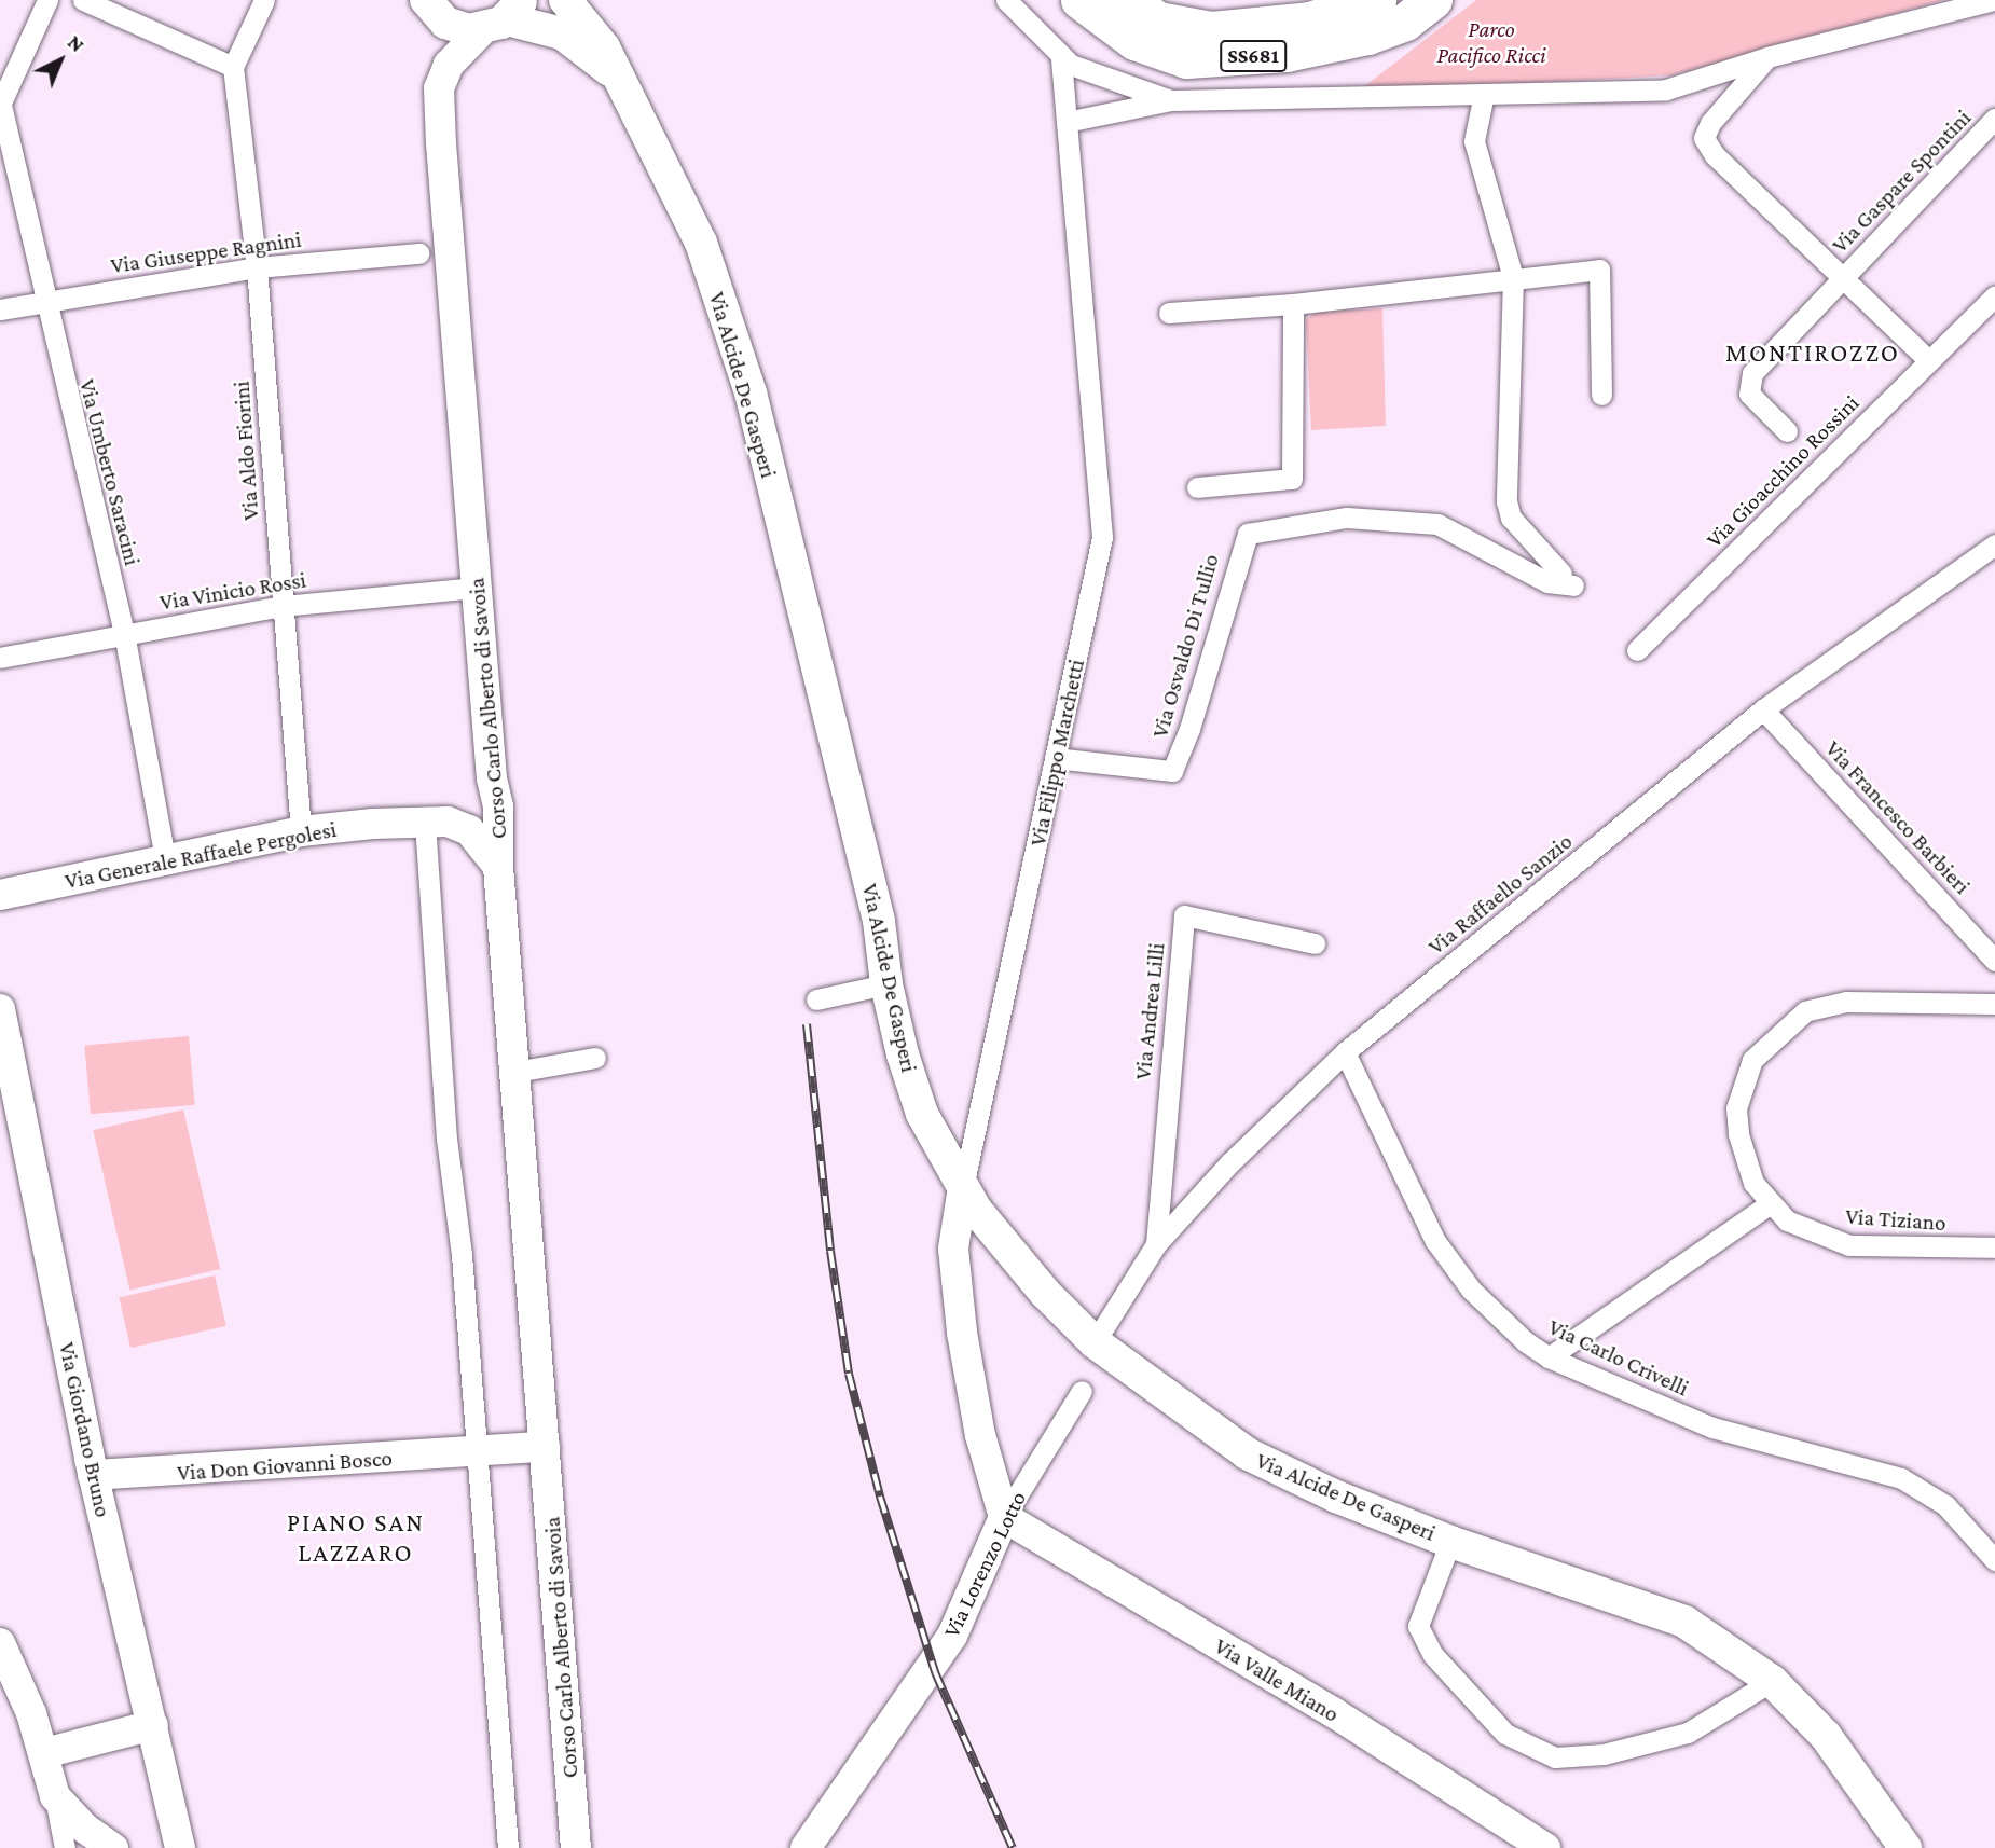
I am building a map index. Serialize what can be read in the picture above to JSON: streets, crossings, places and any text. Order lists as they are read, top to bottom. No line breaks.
{"streets":{"highway":["SS681"],"main road":["Via Alcide De Gasperi"],"street":["Via Gaspare Spontini","Via Giuseppe Ragnini","Via Aldo Fiorini","Via Gioacchino Rossini","Via Umberto Saracini","Via Vinicio Rossi","Via Osvaldo Di Tullio","Corso Carlo Alberto di Savoia","Via Filippo Marchetti","Via Francesco Barbieri","Via Generale Raffaele Pergolesi","Via Raffaello Sanzio","Via Andrea Lilli","Via Tiziano","Via Carlo Crivelli","Via Giordano Bruno","Via Don Giovanni Bosco","Via Lorenzo Lotto","Via Valle Miano"]},"crossings":[["Via Gaspare Spontini","Via Gioacchino Rossini"],["Via Giuseppe Ragnini","Via Aldo Fiorini"],["Via Giuseppe Ragnini","Via Umberto Saracini"],["Via Alcide De Gasperi","Corso Carlo Alberto di Savoia"],["Via Alcide De Gasperi","Via Filippo Marchetti"],["Via Alcide De Gasperi","Via Raffaello Sanzio"],["Via Aldo Fiorini","Via Vinicio Rossi"],["Via Aldo Fiorini","Via Generale Raffaele Pergolesi"],["Via Umberto Saracini","Via Vinicio Rossi"],["Via Umberto Saracini","Via Generale Raffaele Pergolesi"],["Via Vinicio Rossi","Corso Carlo Alberto di Savoia"],["Via Osvaldo Di Tullio","Via Filippo Marchetti"],["Via Filippo Marchetti","Via Lorenzo Lotto"],["Via Filippo Marchetti","Via Valle Miano"],["Via Francesco Barbieri","Via Raffaello Sanzio"],["Via Raffaello Sanzio","Via Andrea Lilli"],["Via Raffaello Sanzio","Via Carlo Crivelli"],["Via Giordano Bruno","Via Don Giovanni Bosco"],["Via Lorenzo Lotto","Via Valle Miano"]],"districts":["MONTIROZZO","PIANO SAN LAZZARO"],"parks":["Parco Pacifico Ricci"],"north":"top right"}
